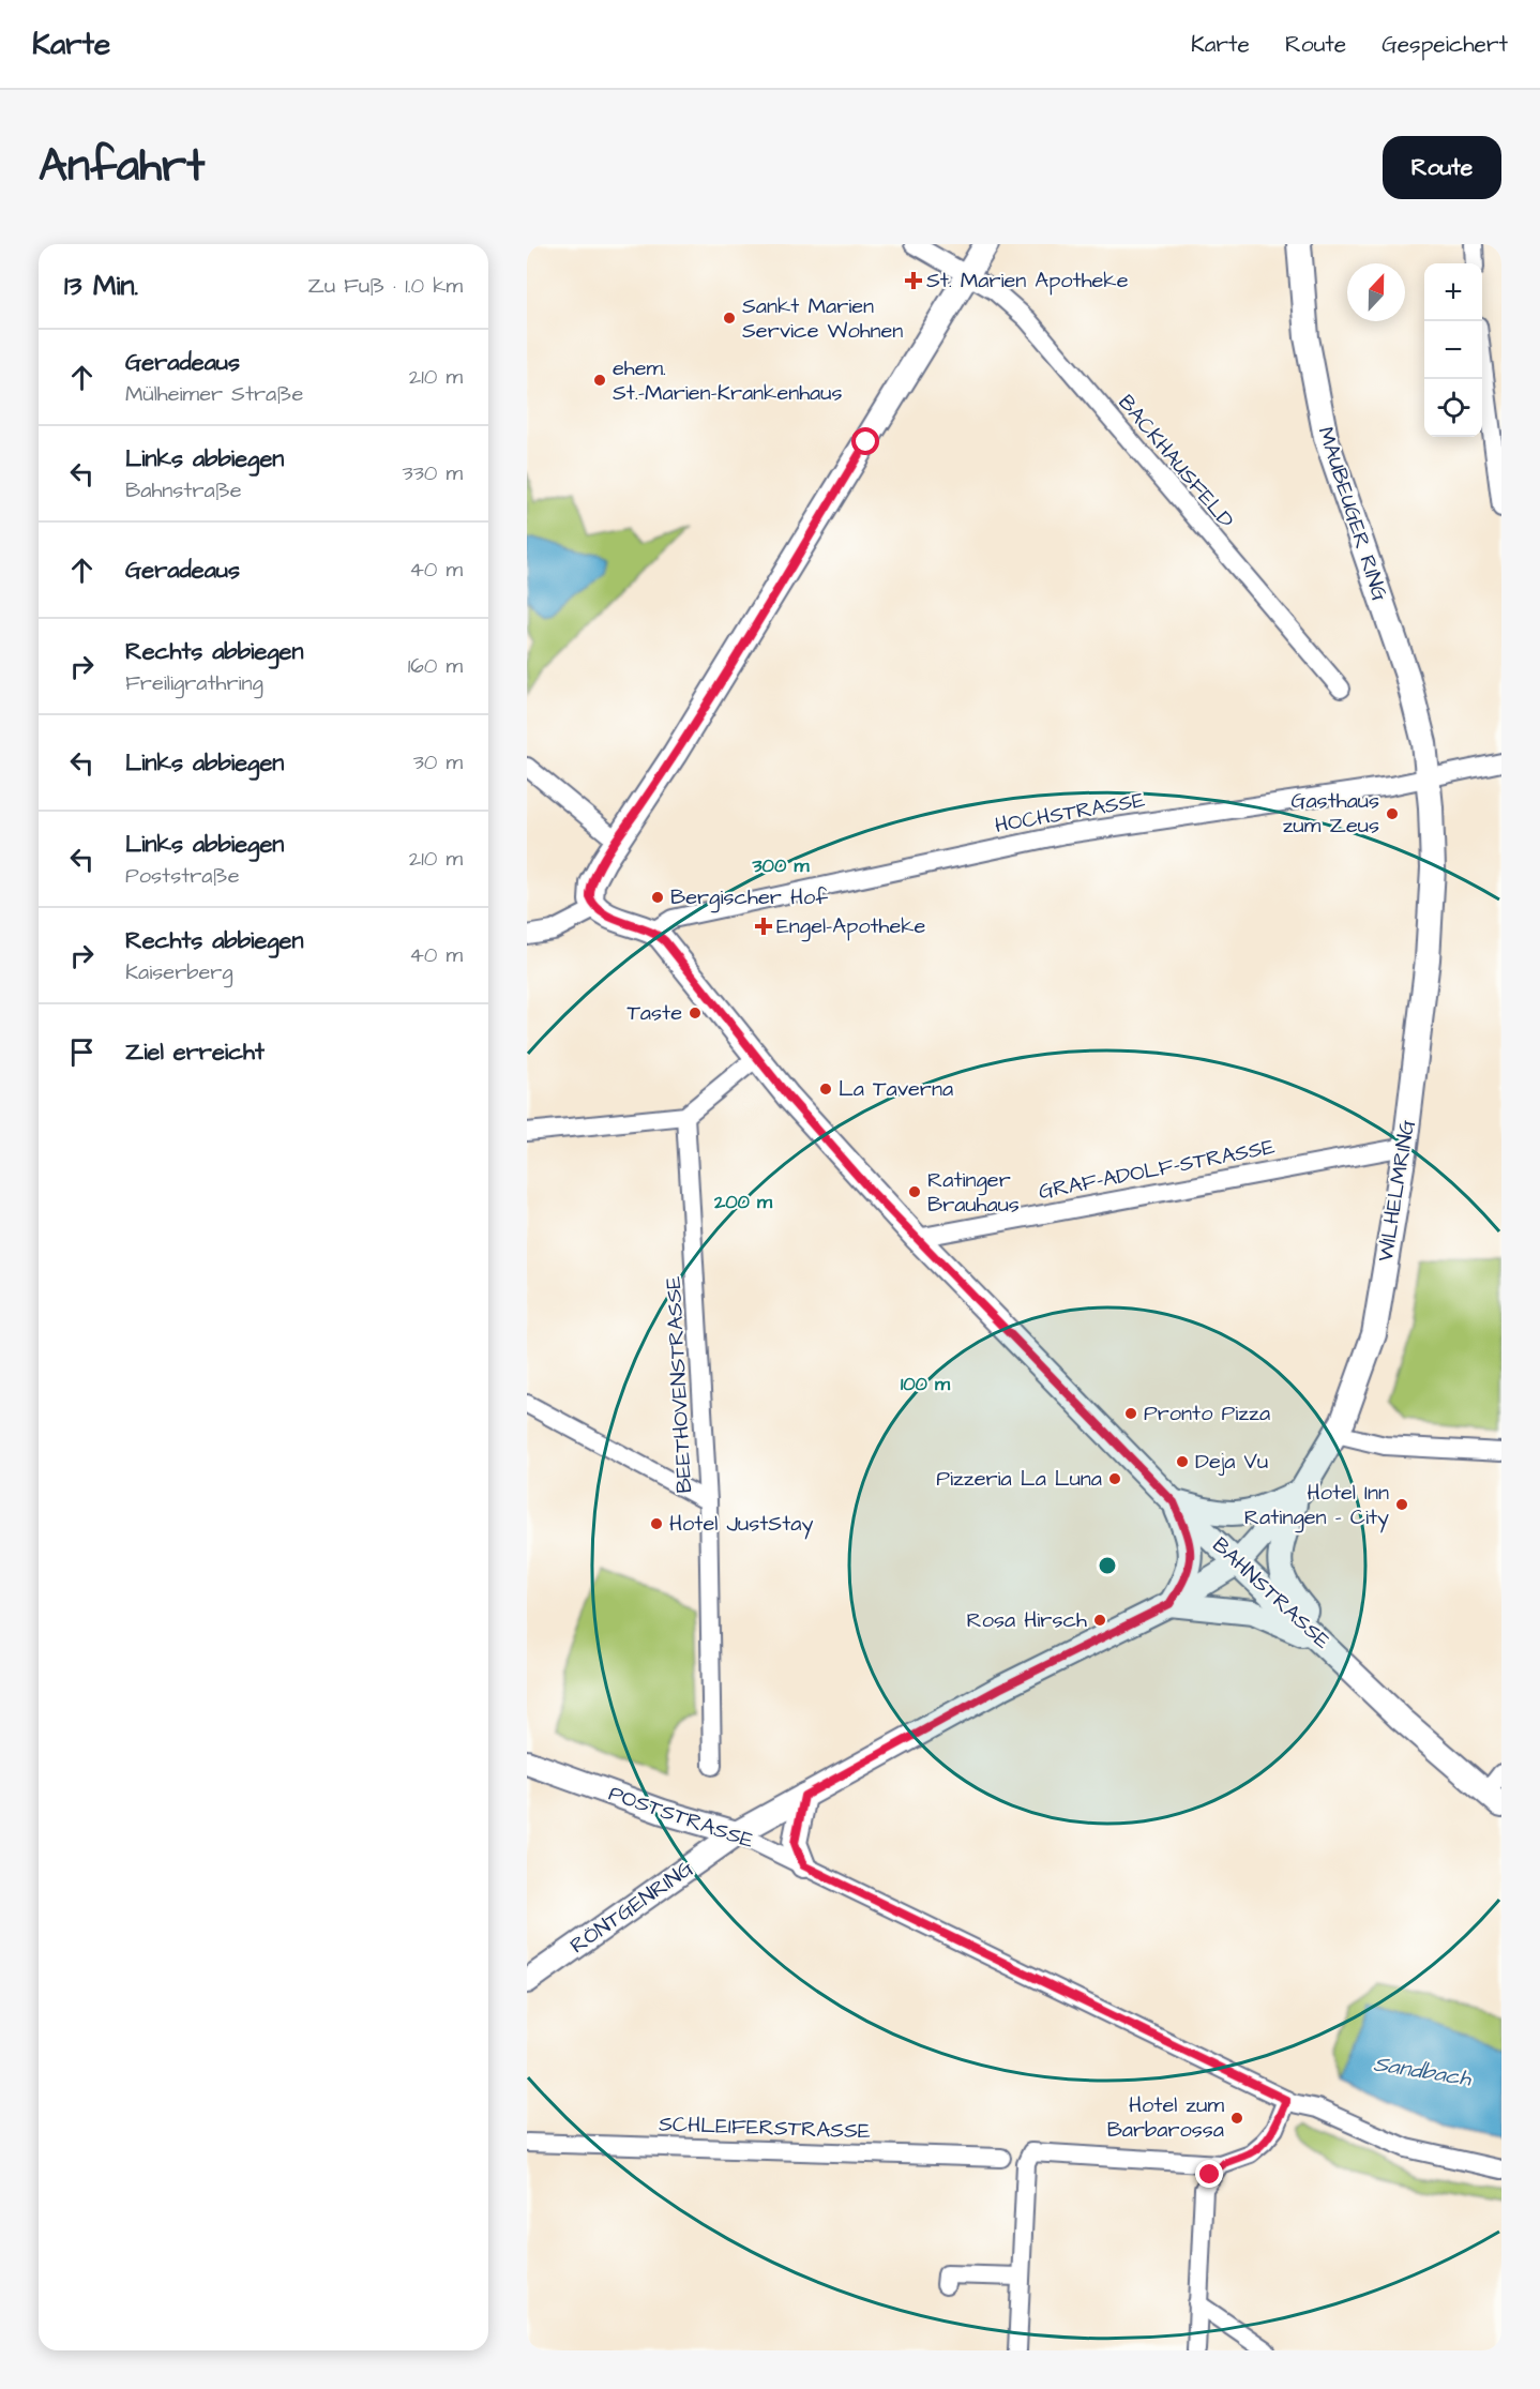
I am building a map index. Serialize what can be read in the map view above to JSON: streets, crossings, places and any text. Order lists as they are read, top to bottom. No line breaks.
{"streets":{"main road":["MAUBEUGER RING","WILHELMRING","BAHNSTRASSE","POSTSTRASSE","RÖNTGENRING"],"street":["BACKHAUSFELD","HOCHSTRASSE","GRAF-ADOLF-STRASSE","BEETHOVENSTRASSE","SCHLEIFERSTRASSE"]},"crossings":[["MAUBEUGER RING","HOCHSTRASSE"],["MAUBEUGER RING","WILHELMRING"],["HOCHSTRASSE","WILHELMRING"],["HOCHSTRASSE","BAHNSTRASSE"],["GRAF-ADOLF-STRASSE","WILHELMRING"],["GRAF-ADOLF-STRASSE","BAHNSTRASSE"],["WILHELMRING","BAHNSTRASSE"],["WILHELMRING","RÖNTGENRING"],["POSTSTRASSE","RÖNTGENRING"]],"water":["Sandbach"],"places":{"health":["St. Marien Apotheke","Engel-Apotheke"],"other":["Sankt Marien Service Wohnen","ehem. St.-Marien-Krankenhaus","Gasthaus zum Zeus","Bergischer Hof","Taste","La Taverna","Ratinger Brauhaus","Pronto Pizza","Deja Vu","Pizzeria La Luna","Hotel Inn Ratingen - City","Hotel JustStay","Rosa Hirsch","Hotel zum Barbarossa"]},"north":"top","page":{"header":"Karte","nav":["Karte","Route","Gespeichert"],"title":"Anfahrt","buttons":"Route","heading":["13 Min.","Zu Fuß · 1.0 km"],"map_buttons":["+","−"],"list":[["Geradeaus","Mülheimer Straße","210 m"],["Links abbiegen","Bahnstraße","330 m"],["Geradeaus","40 m"],["Rechts abbiegen","Freiligrathring","160 m"],["Links abbiegen","30 m"],["Links abbiegen","Poststraße","210 m"],["Rechts abbiegen","Kaiserberg","40 m"],"Ziel erreicht"]},"rings":["300 m","200 m","100 m"]}
